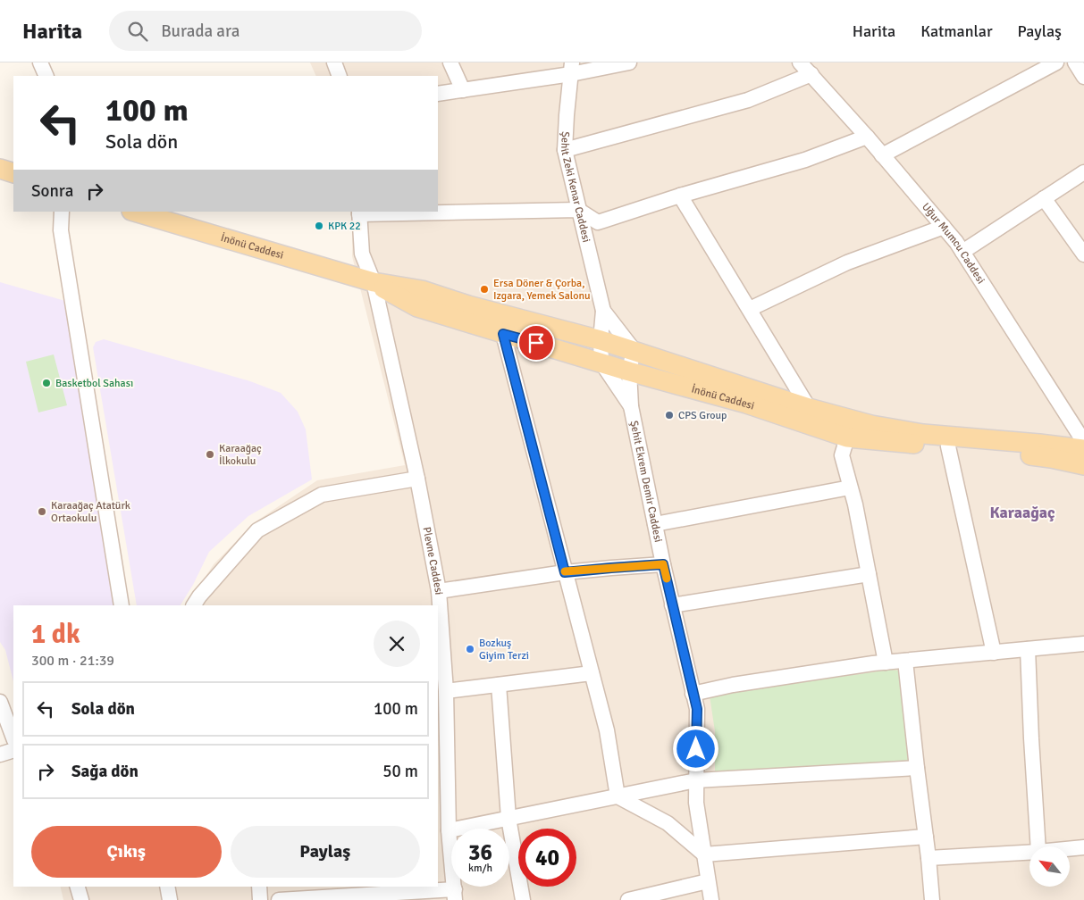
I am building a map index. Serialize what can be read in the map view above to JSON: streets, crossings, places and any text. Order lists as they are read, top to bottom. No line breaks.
{"streets":{"main road":["İnönü Caddesi"],"street":["Şehit Zeki Kenar Caddesi","Uğur Mumcu Caddesi","Şehit Ekrem Demir Caddesi","Plevne Caddesi"]},"crossings":[["İnönü Caddesi","Plevne Caddesi"]],"districts":["Karaağaç"],"places":["KPK 22","Ersa Döner & Çorba, Izgara, Yemek Salonu","Basketbol Sahası","CPS Group","Karaağaç İlkokulu","Karaağaç Atatürk Ortaokulu","Bozkuş Giyim Terzi"],"north":"top left","page":{"header":"Harita","search":"Burada ara","nav":["Harita","Katmanlar","Paylaş"],"turn":["100 m","Sola dön"],"then":"Sonra","heading":["1 dk","300 m · 21:39"],"list":[{"name":"Sola dön","value":"100 m"},{"name":"Sağa dön","value":"50 m"}],"buttons":["Çıkış","Paylaş"],"speed":"36 km/h","limit":"40"}}
